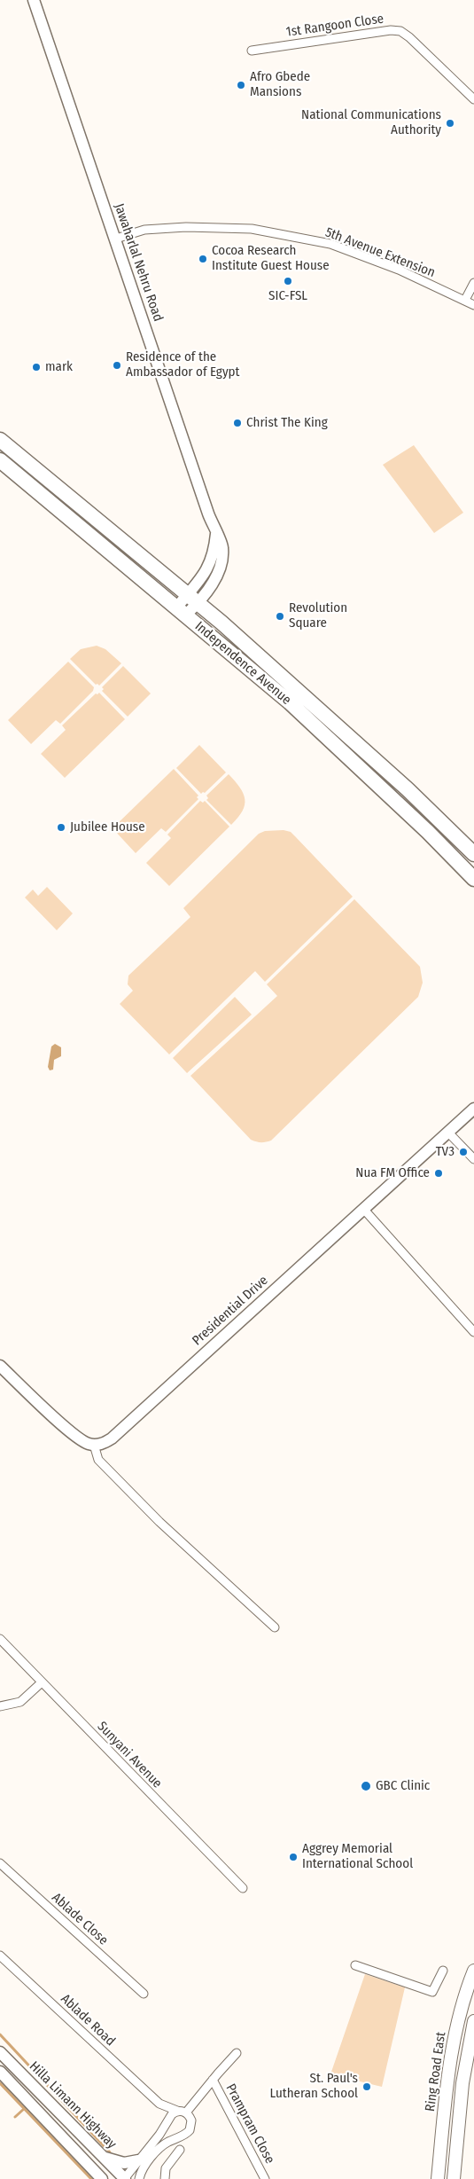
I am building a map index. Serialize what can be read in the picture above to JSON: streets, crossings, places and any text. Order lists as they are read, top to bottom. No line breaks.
{"streets":{"highway":["Independence Avenue"],"main road":["Ring Road East"],"street":["1st Rangoon Close","5th Avenue Extension","Jawaharlal Nehru Road","Presidential Drive","Sunyani Avenue","Ablade Close","Ablade Road","Hilla Limann Highway","Prampram Close"]},"crossings":[["5th Avenue Extension","Jawaharlal Nehru Road"],["Jawaharlal Nehru Road","Independence Avenue"]],"places":["Afro Gbede Mansions","National Communications Authority","Cocoa Research Institute Guest House","SIC-FSL","Residence of the Ambassador of Egypt","mark","Christ The King","Revolution Square","Jubilee House","TV3","Nua FM Office","GBC Clinic","Aggrey Memorial International School","St. Paul's Lutheran School"]}
